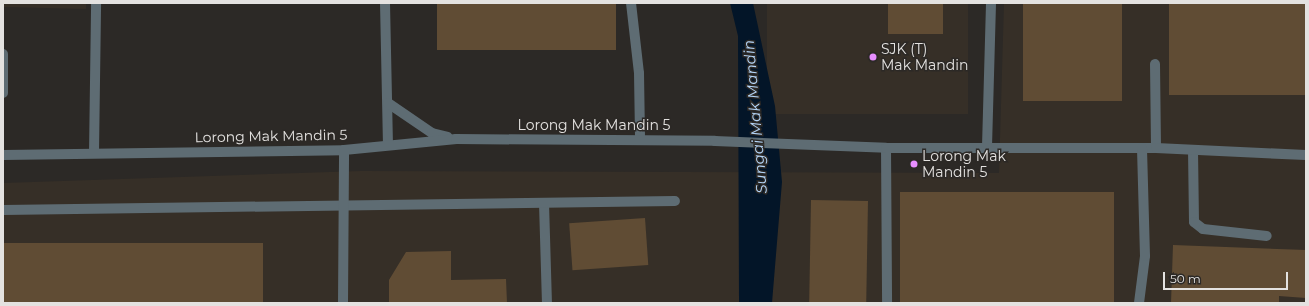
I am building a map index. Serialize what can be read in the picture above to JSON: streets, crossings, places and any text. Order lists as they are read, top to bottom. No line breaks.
{"streets":{"street":["Lorong Mak Mandin 5"]},"water":["Sungai Mak Mandin"],"places":["SJK (T) Mak Mandin","Lorong Mak Mandin 5"],"scale_bar":"50 m"}
